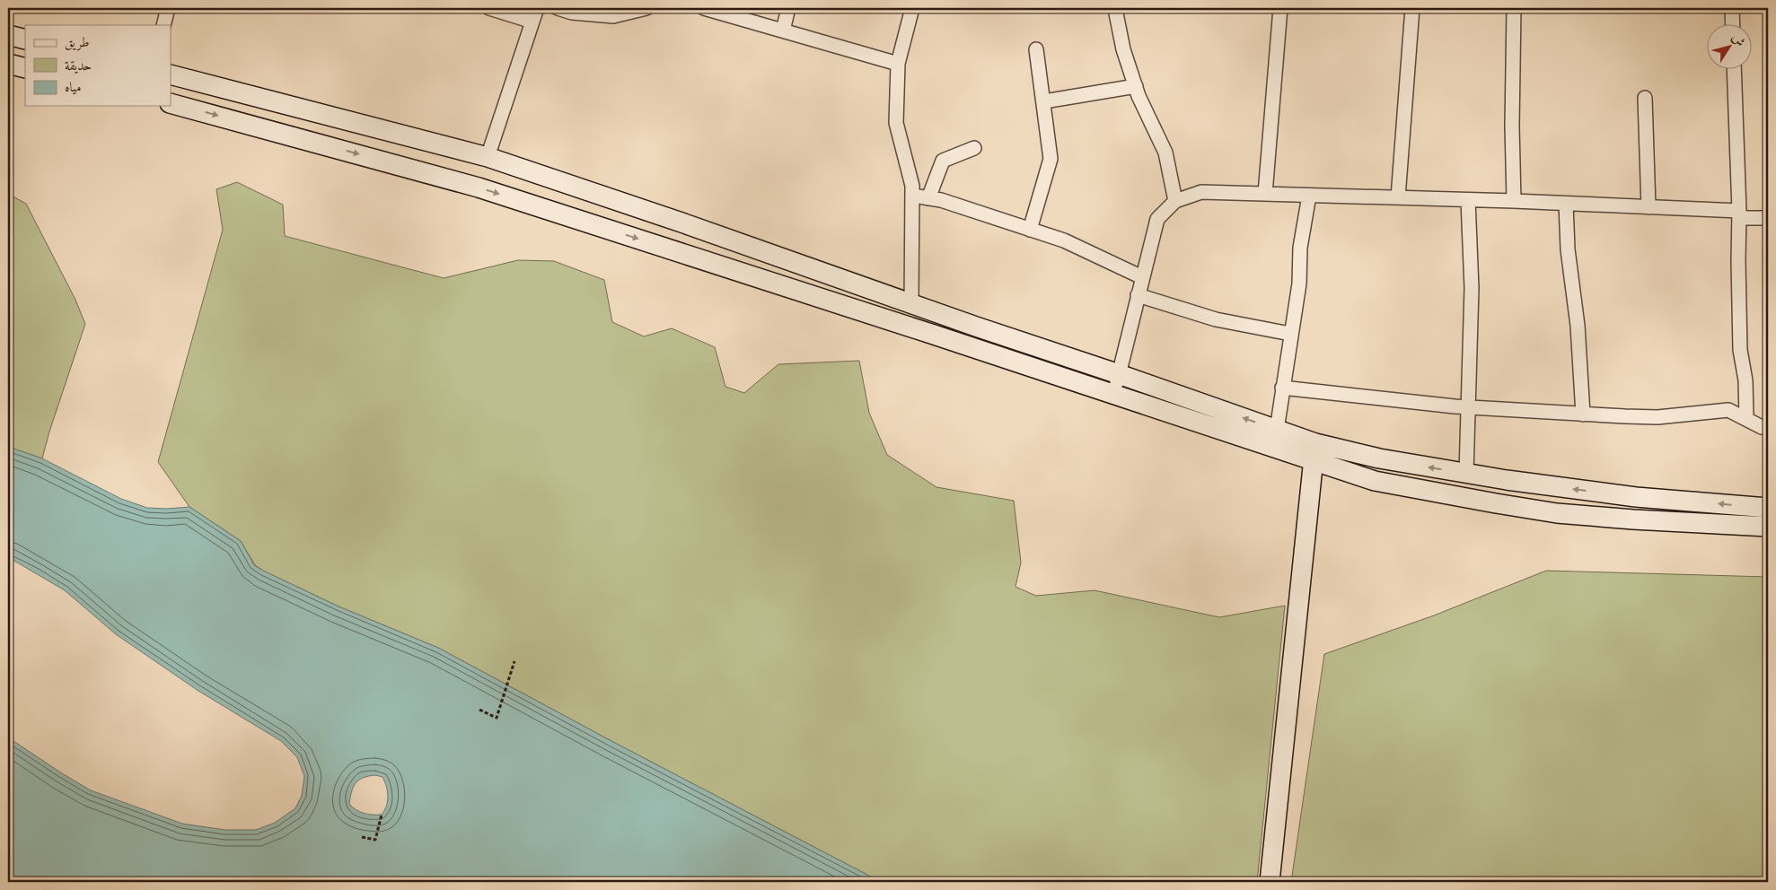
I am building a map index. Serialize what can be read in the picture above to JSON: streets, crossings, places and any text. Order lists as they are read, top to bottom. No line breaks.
{"legend":["طريق","حديقة","مياه"],"north":"top right"}
